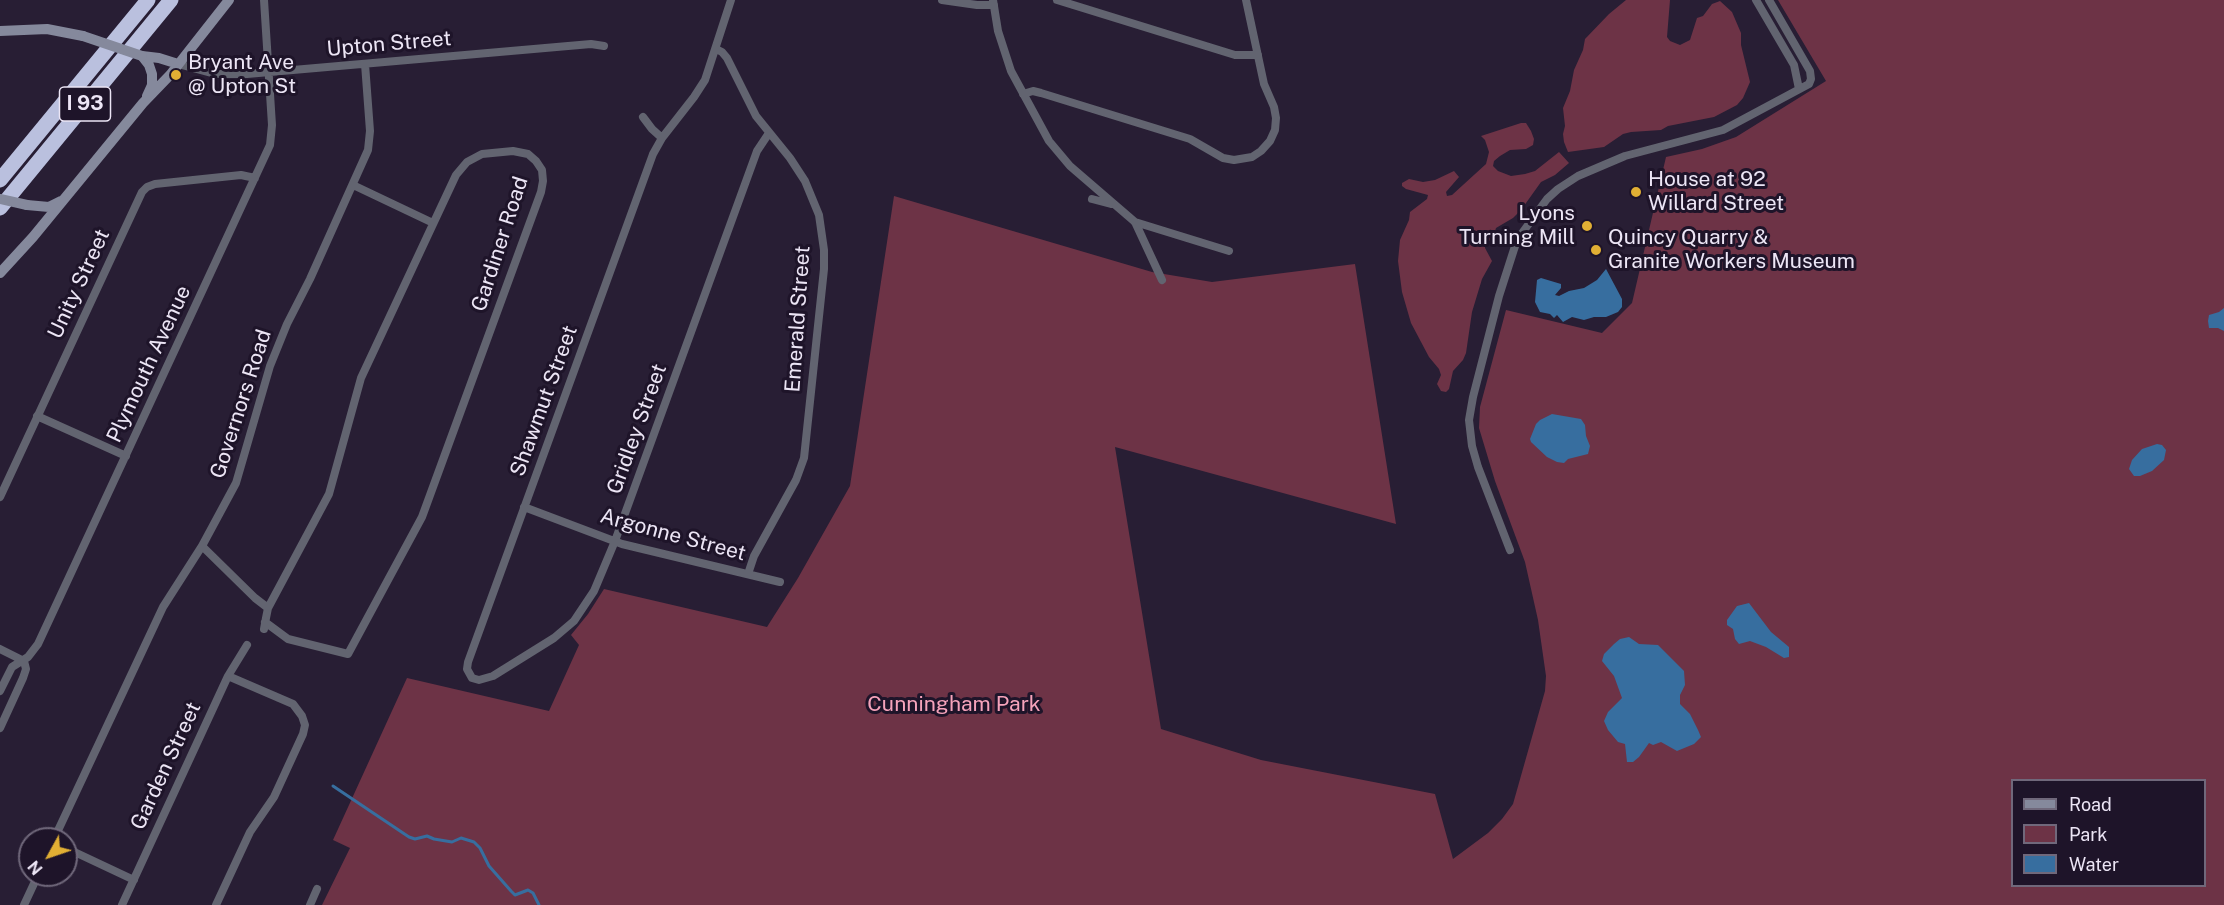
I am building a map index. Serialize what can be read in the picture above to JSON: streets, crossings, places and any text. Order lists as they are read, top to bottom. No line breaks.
{"streets":{"highway":["I 93"],"street":["Upton Street","Gardiner Road","Unity Street","Emerald Street","Plymouth Avenue","Shawmut Street","Governors Road","Gridley Street","Argonne Street","Garden Street"]},"crossings":[["Upton Street","Plymouth Avenue"],["Upton Street","Governors Road"],["Unity Street","Plymouth Avenue"],["Emerald Street","Shawmut Street"],["Emerald Street","Gridley Street"],["Emerald Street","Argonne Street"],["Shawmut Street","Gridley Street"],["Shawmut Street","Argonne Street"],["Gridley Street","Argonne Street"]],"parks":["Cunningham Park"],"places":["Bryant Ave @ Upton St","House at 92 Willard Street","Lyons Turning Mill","Quincy Quarry & Granite Workers Museum"],"legend":["Road","Park","Water"],"north":"bottom left"}
